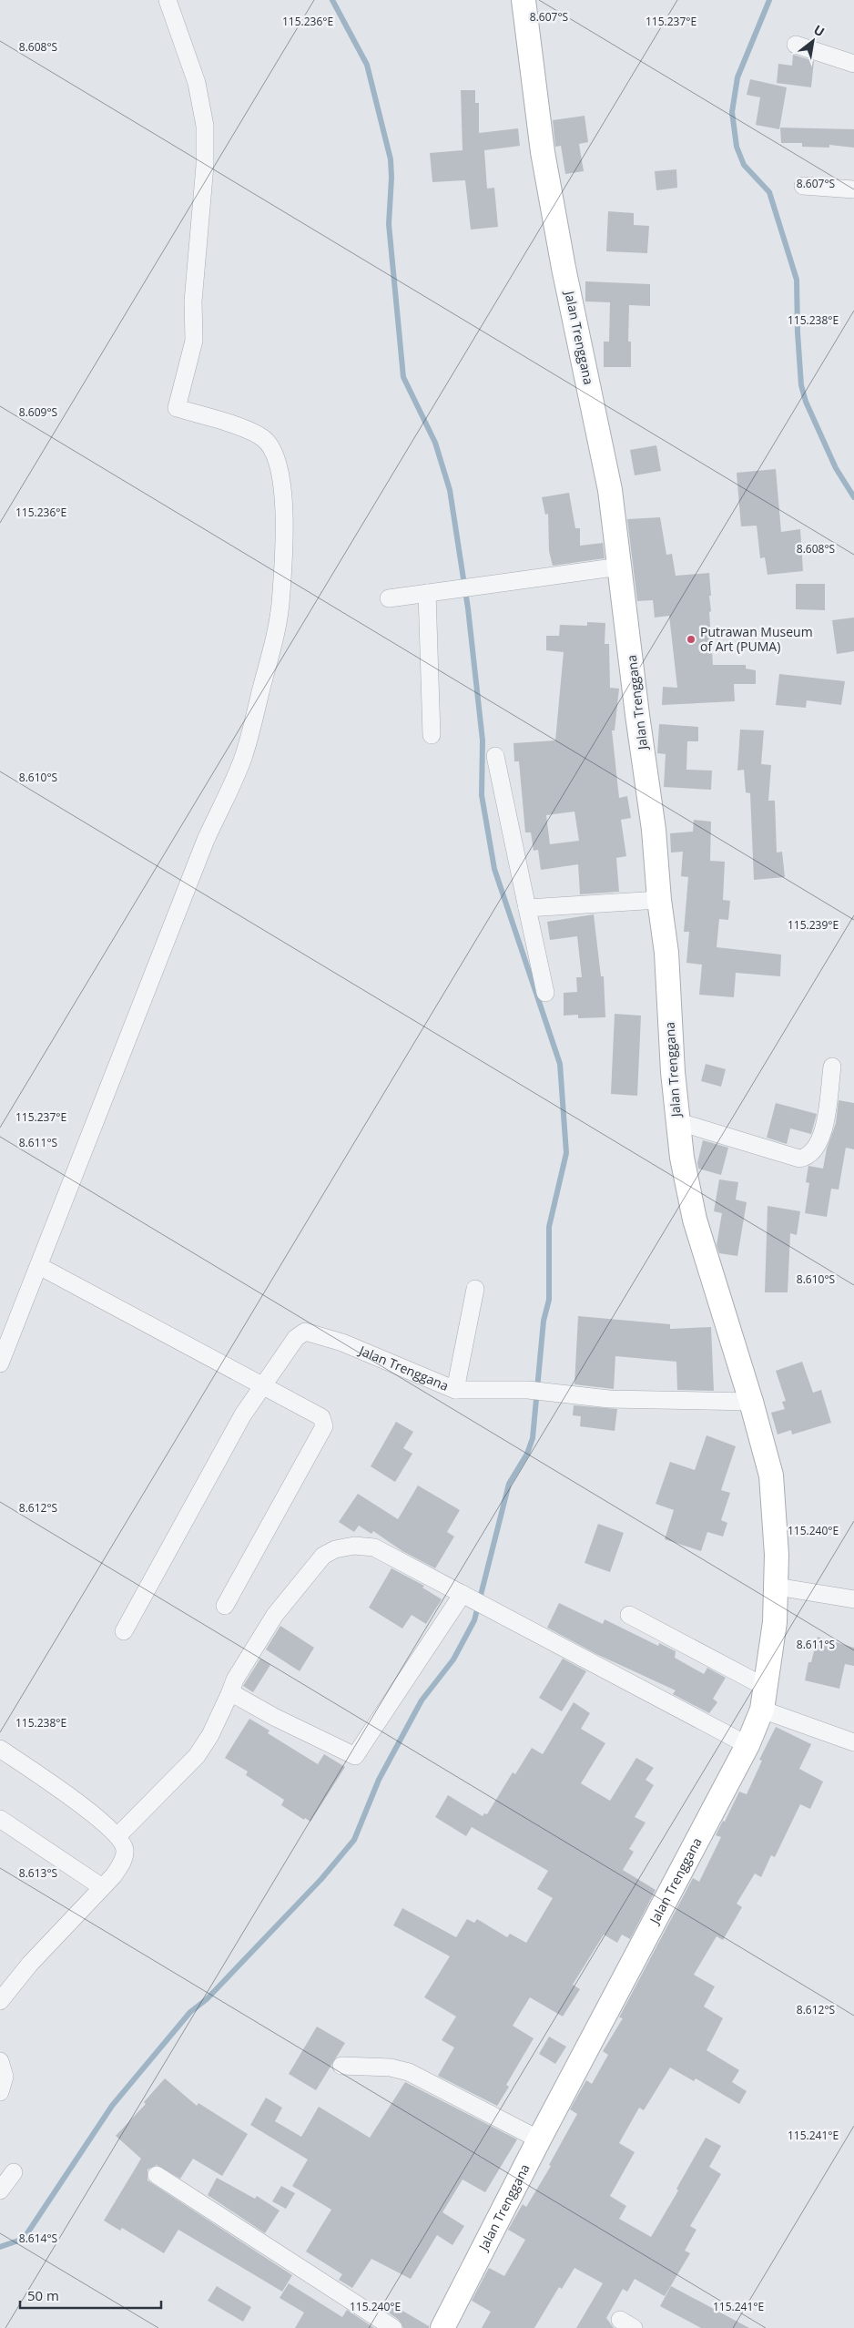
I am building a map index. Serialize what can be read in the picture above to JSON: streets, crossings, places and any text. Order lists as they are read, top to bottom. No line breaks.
{"streets":{"main road":["Jalan Trenggana"]},"places":["Putrawan Museum of Art (PUMA)"],"scale_bar":"50 m","north":"top right","coordinates":["8.607°S","115.236°E","115.237°E","8.608°S","115.238°E","8.609°S","8.610°S","115.239°E","8.611°S","8.612°S","115.240°E","8.613°S","115.241°E","8.614°S"]}
